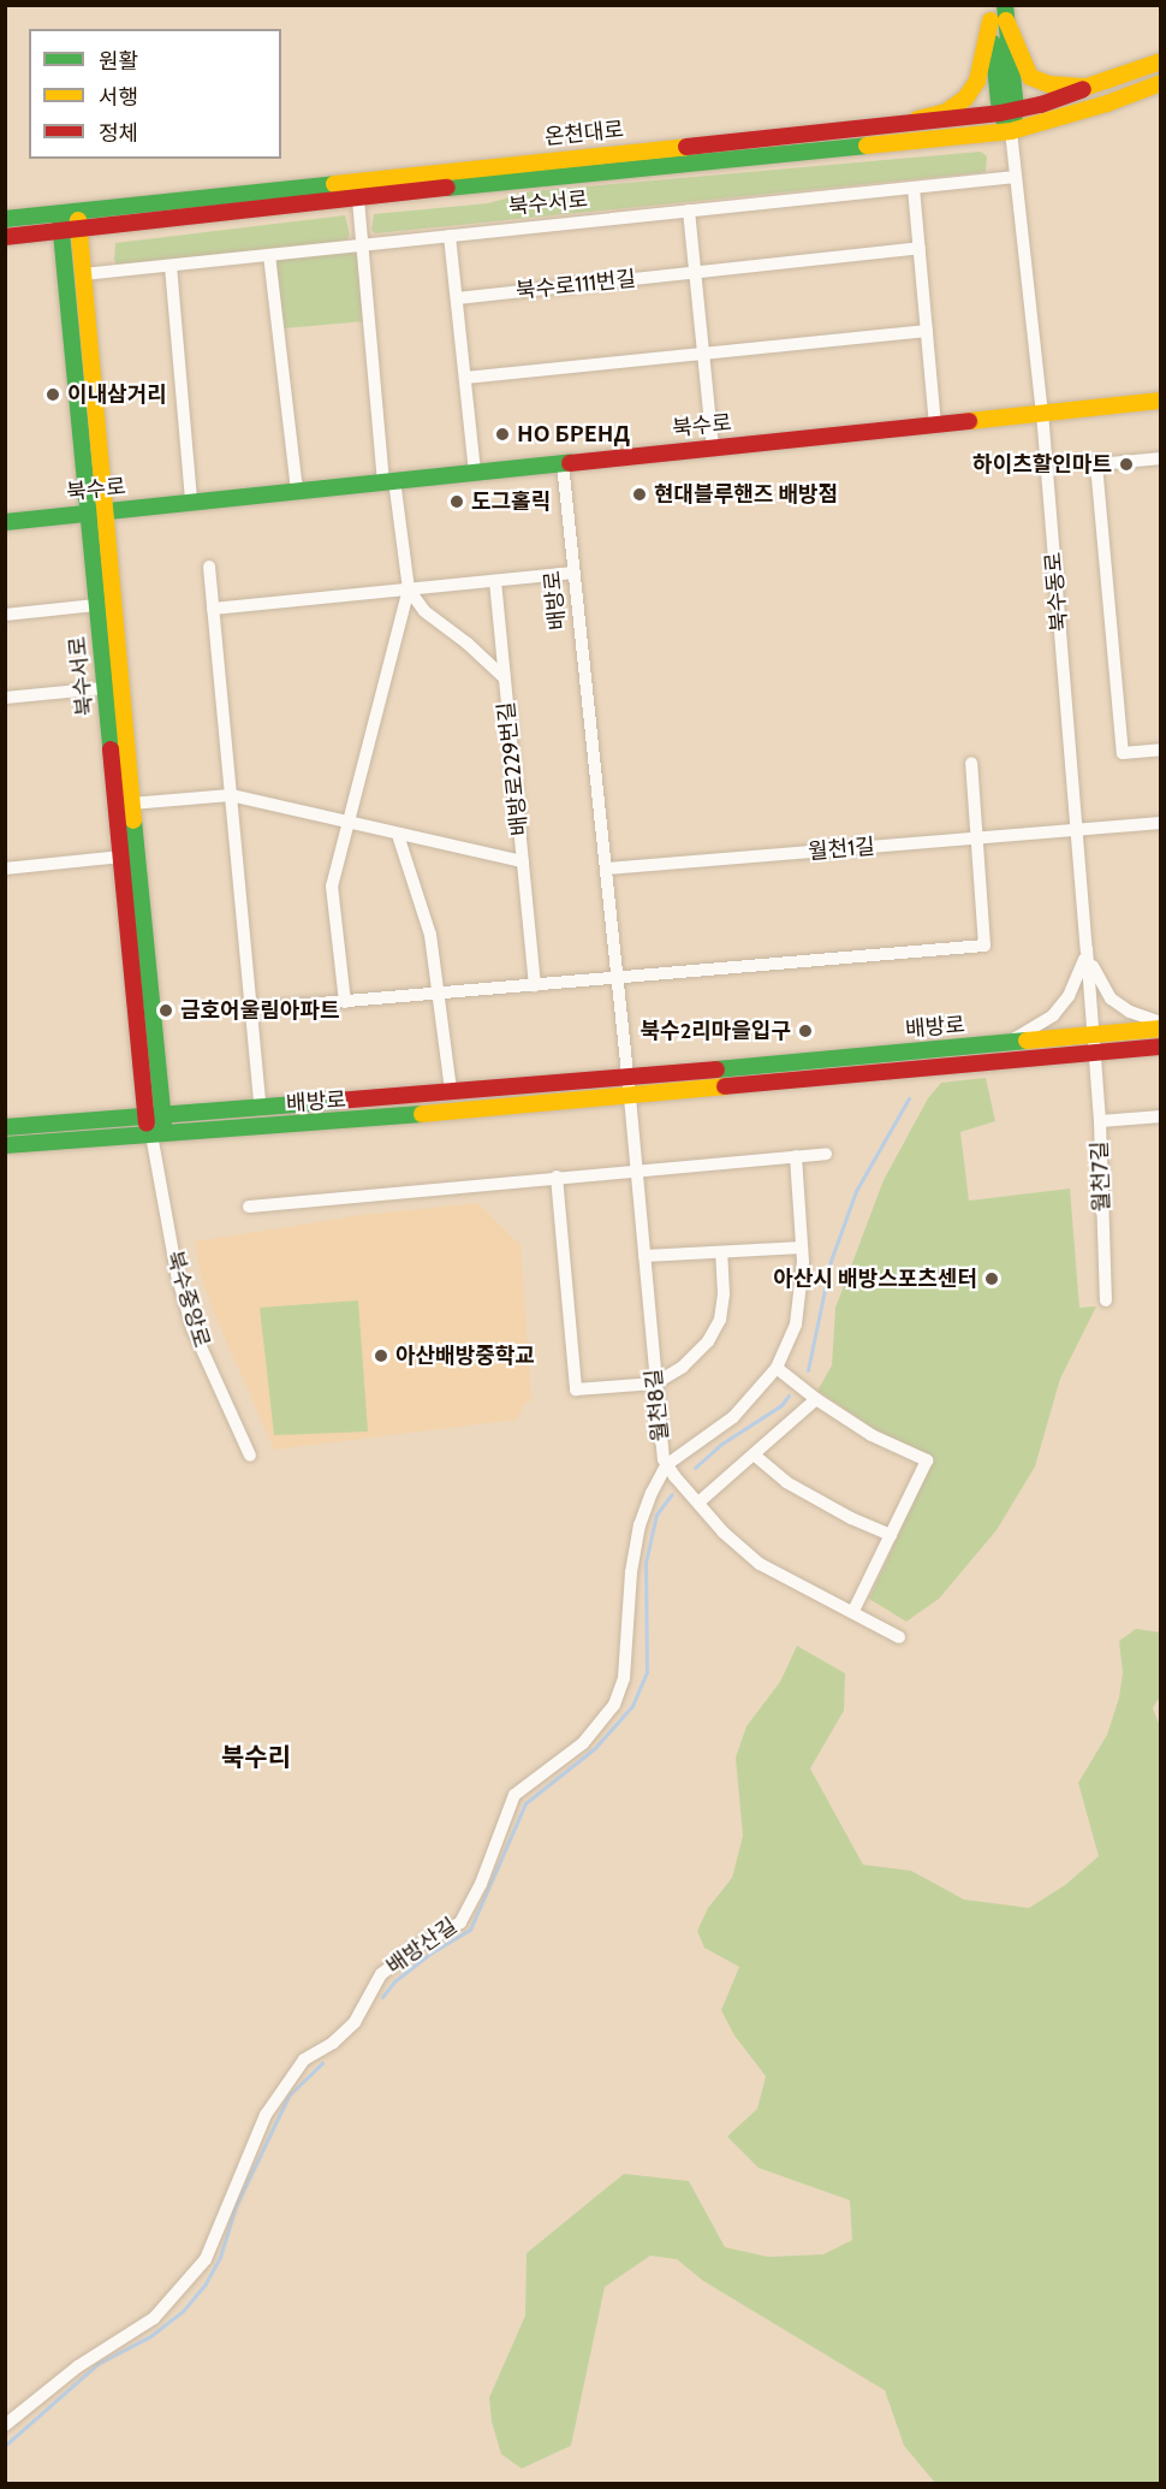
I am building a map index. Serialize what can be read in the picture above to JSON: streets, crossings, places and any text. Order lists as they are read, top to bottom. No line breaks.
{"streets":{"main road":["온천대로","북수서로","북수로","배방로"],"street":["북수로111번길","북수동로","배방로229번길","월천1길","월천7길","북수중앙로","월천8길","배방산길"]},"crossings":[["온천대로","북수서로"],["온천대로","북수동로"],["북수서로","북수로"],["북수서로","북수동로"],["북수서로","배방로"],["북수서로","배방로229번길"],["북수서로","북수중앙로"],["북수로","북수동로"],["북수로","배방로"],["북수동로","배방로"],["북수동로","월천1길"],["북수동로","월천7길"],["배방로","배방로229번길"],["배방로","월천1길"],["배방로","월천7길"],["배방로","북수중앙로"],["배방로","월천8길"],["월천8길","배방산길"]],"districts":["북수리"],"places":["이내삼거리","НО БРЕНД","하이츠할인마트","현대블루핸즈 배방점","도그홀릭","금호어울림아파트","북수2리마을입구","아산시 배방스포츠센터","아산배방중학교"],"legend":["원활","서행","정체"]}
